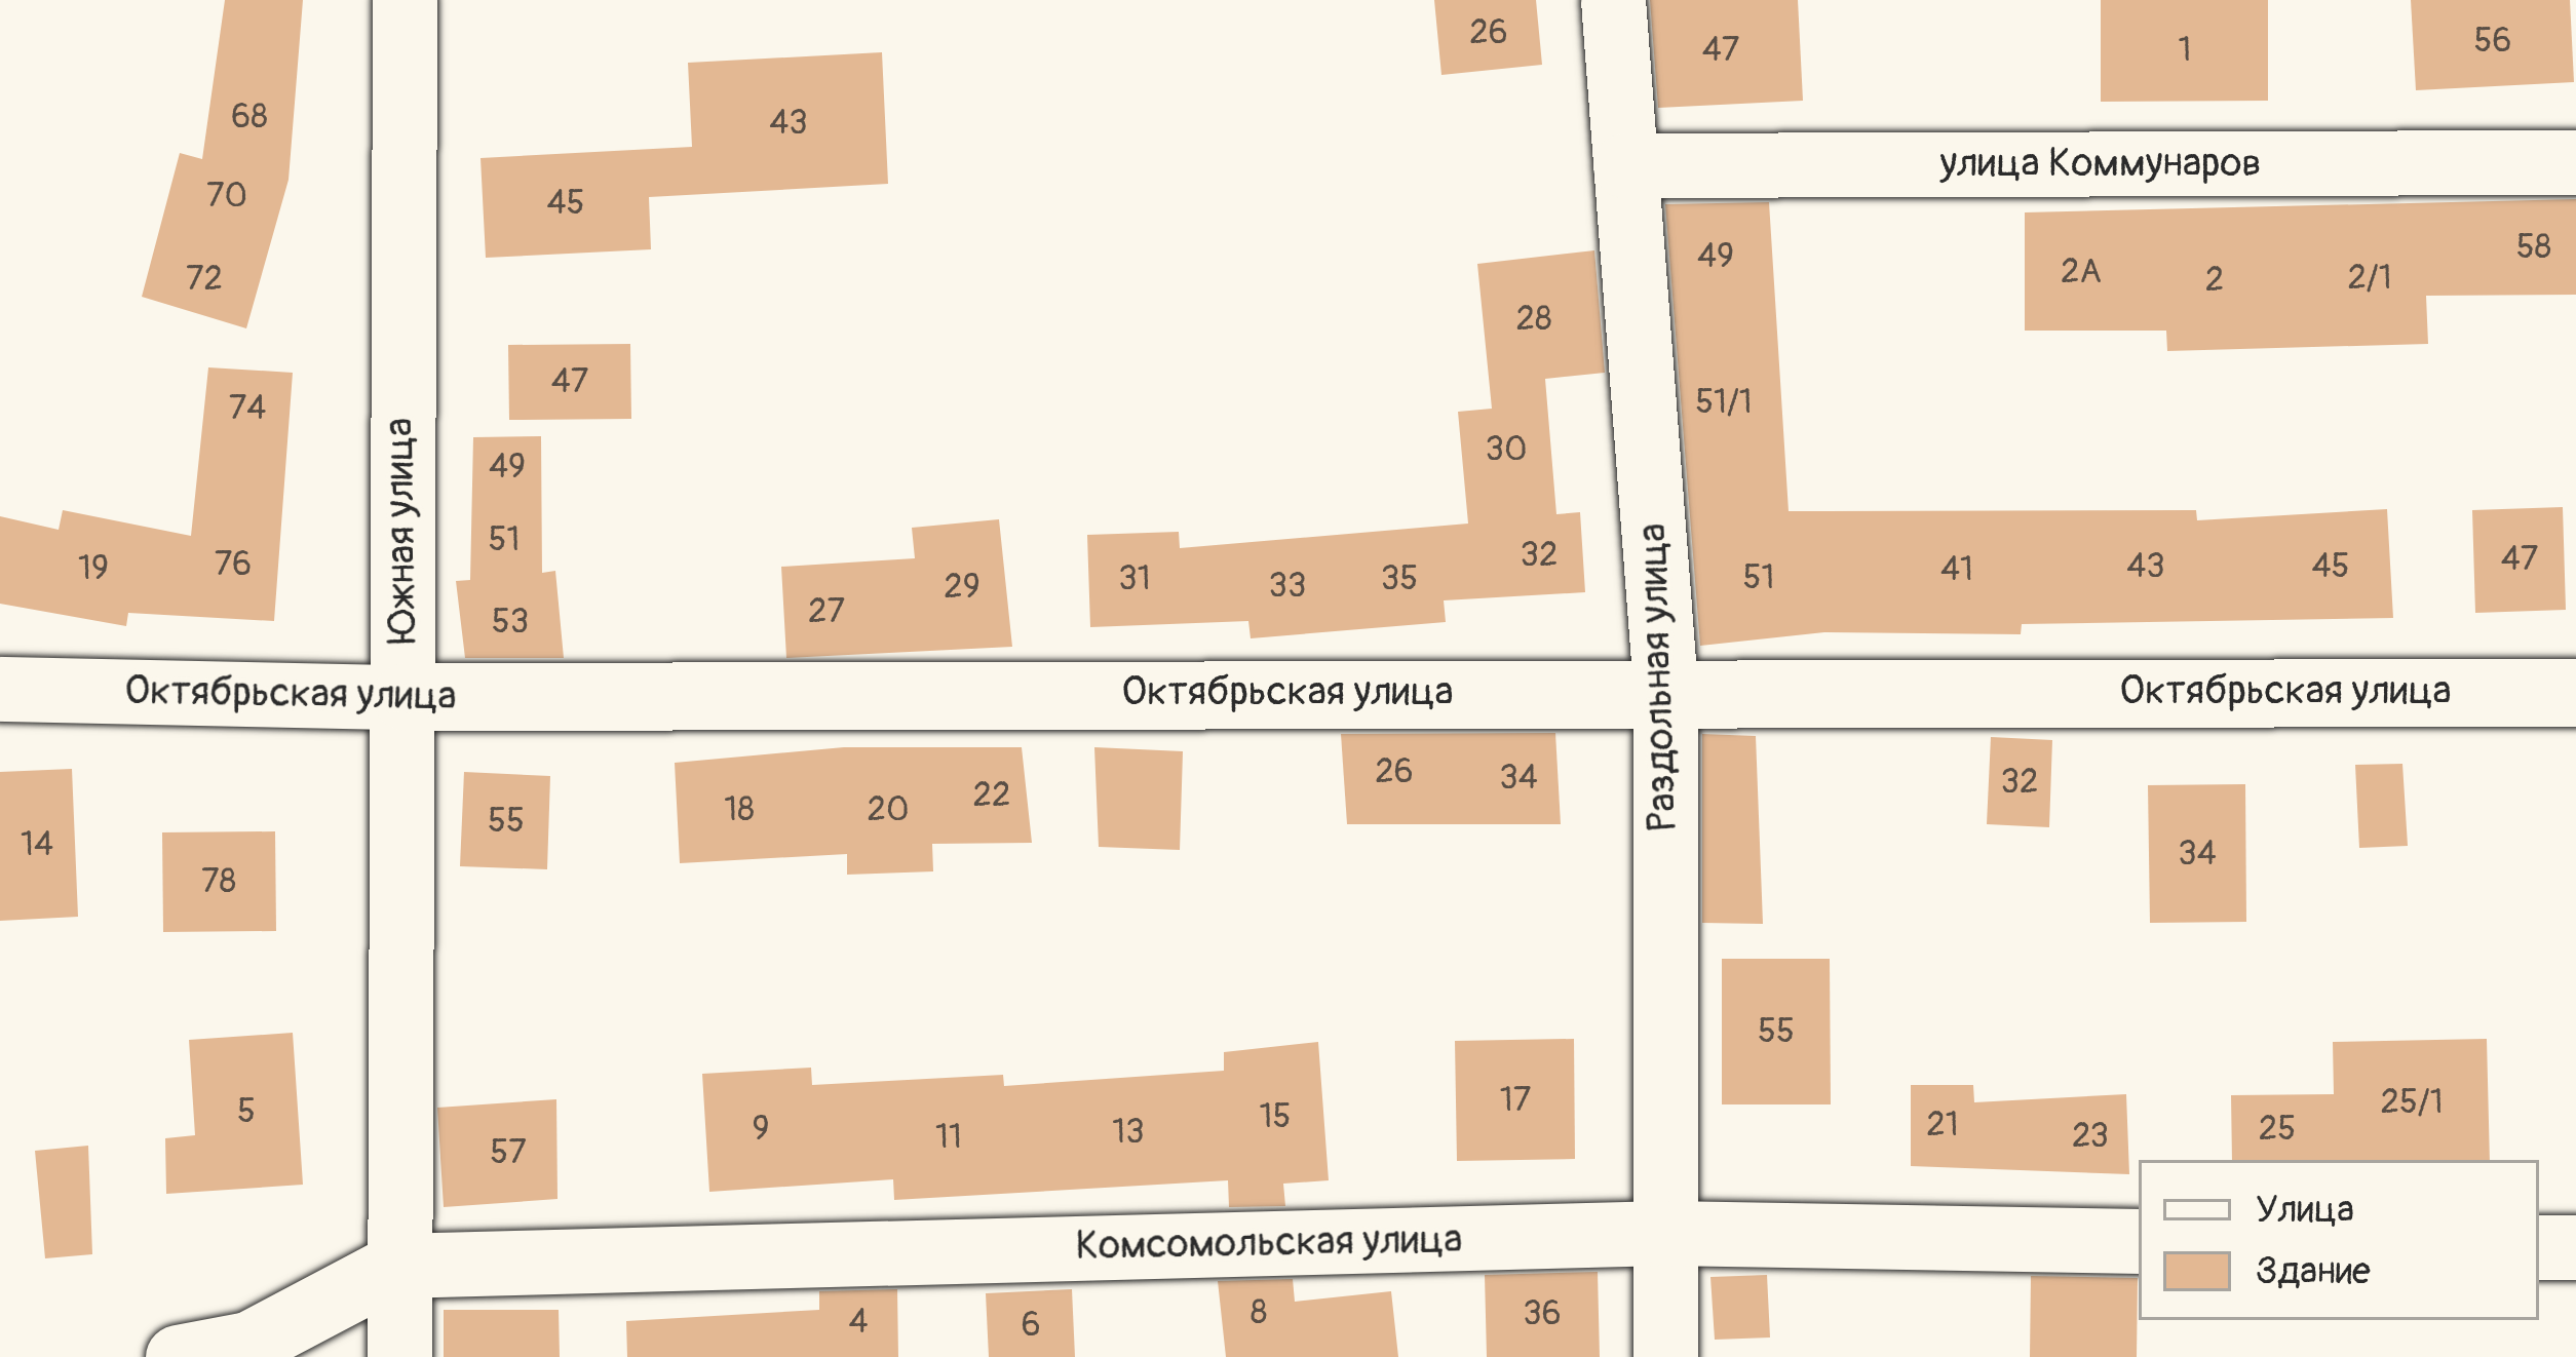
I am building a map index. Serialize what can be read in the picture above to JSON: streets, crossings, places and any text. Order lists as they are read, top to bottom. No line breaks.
{"streets":{"street":["улица Коммунаров","Южная улица","Раздольная улица","Октябрьская улица","Комсомольская улица"]},"crossings":[["улица Коммунаров","Раздольная улица"],["Южная улица","Октябрьская улица"],["Южная улица","Комсомольская улица"],["Раздольная улица","Октябрьская улица"],["Раздольная улица","Комсомольская улица"]],"house_numbers":["26","56","47","1","68","43","70","45","58","49","2А","2/1","72","2","28","47","51/1","74","30","49","51","32","47","76","43","45","19","41","51","31","35","33","29","27","53","26","34","32","22","18","20","55","14","34","78","55","17","25/1","5","15","21","9","25","13","23","11","57","8","36","4","6"],"legend":["Улица","Здание"]}
